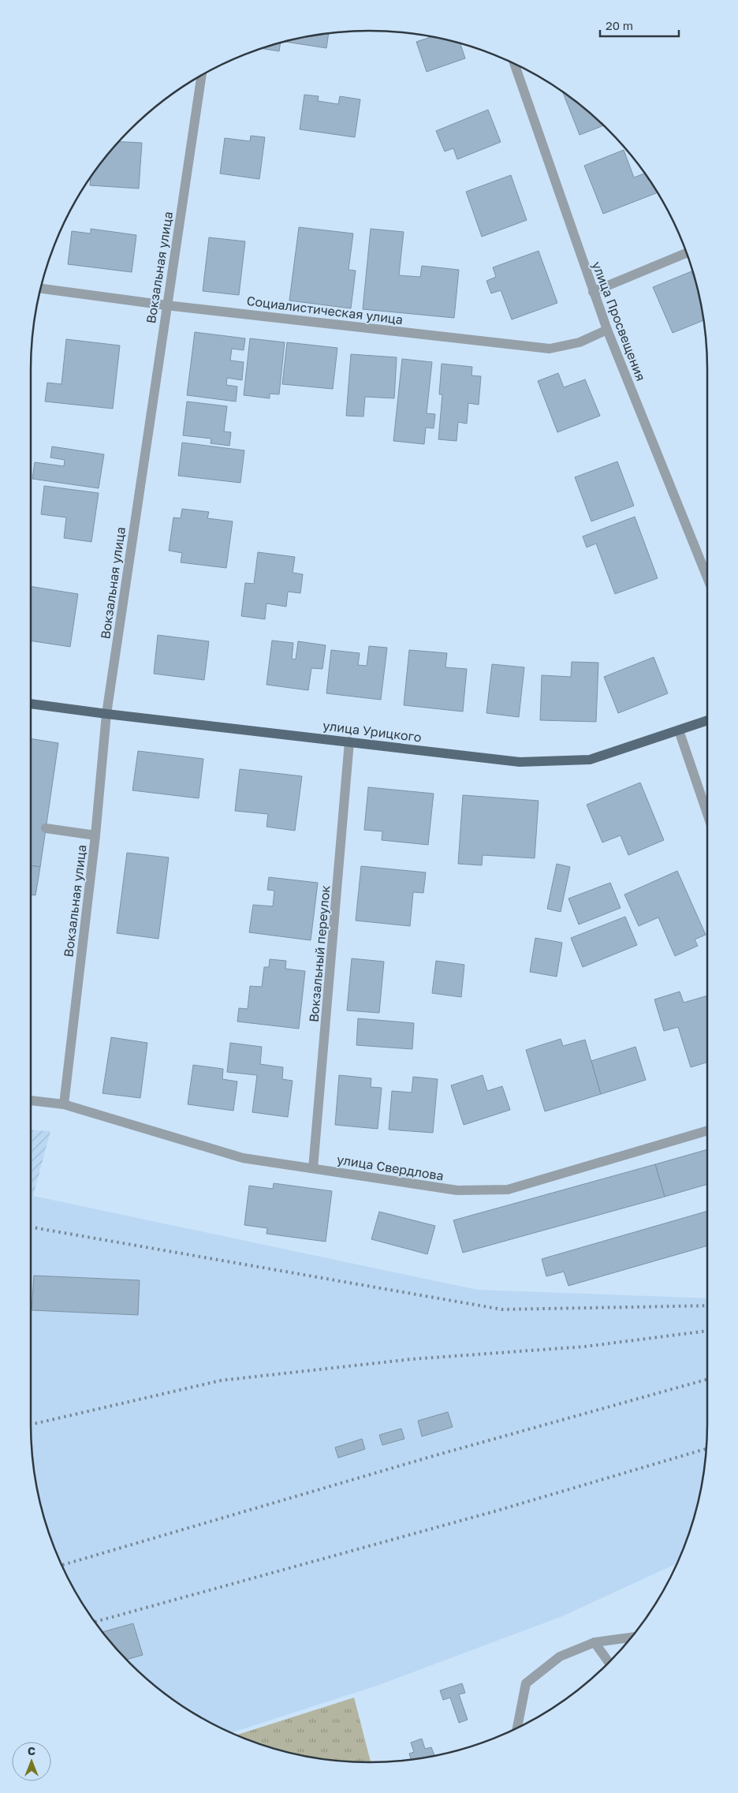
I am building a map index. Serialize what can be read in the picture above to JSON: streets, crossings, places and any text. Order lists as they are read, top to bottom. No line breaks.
{"streets":{"main road":["улица Урицкого"],"street":["Вокзальная улица","Социалистическая улица","улица Просвещения","Вокзальный переулок","улица Свердлова"]},"crossings":[["Вокзальная улица","Социалистическая улица"],["Вокзальная улица","улица Урицкого"],["Вокзальная улица","улица Свердлова"],["Социалистическая улица","улица Просвещения"],["улица Урицкого","Вокзальный переулок"],["Вокзальный переулок","улица Свердлова"]],"scale_bar":"20 m","north":"top"}
